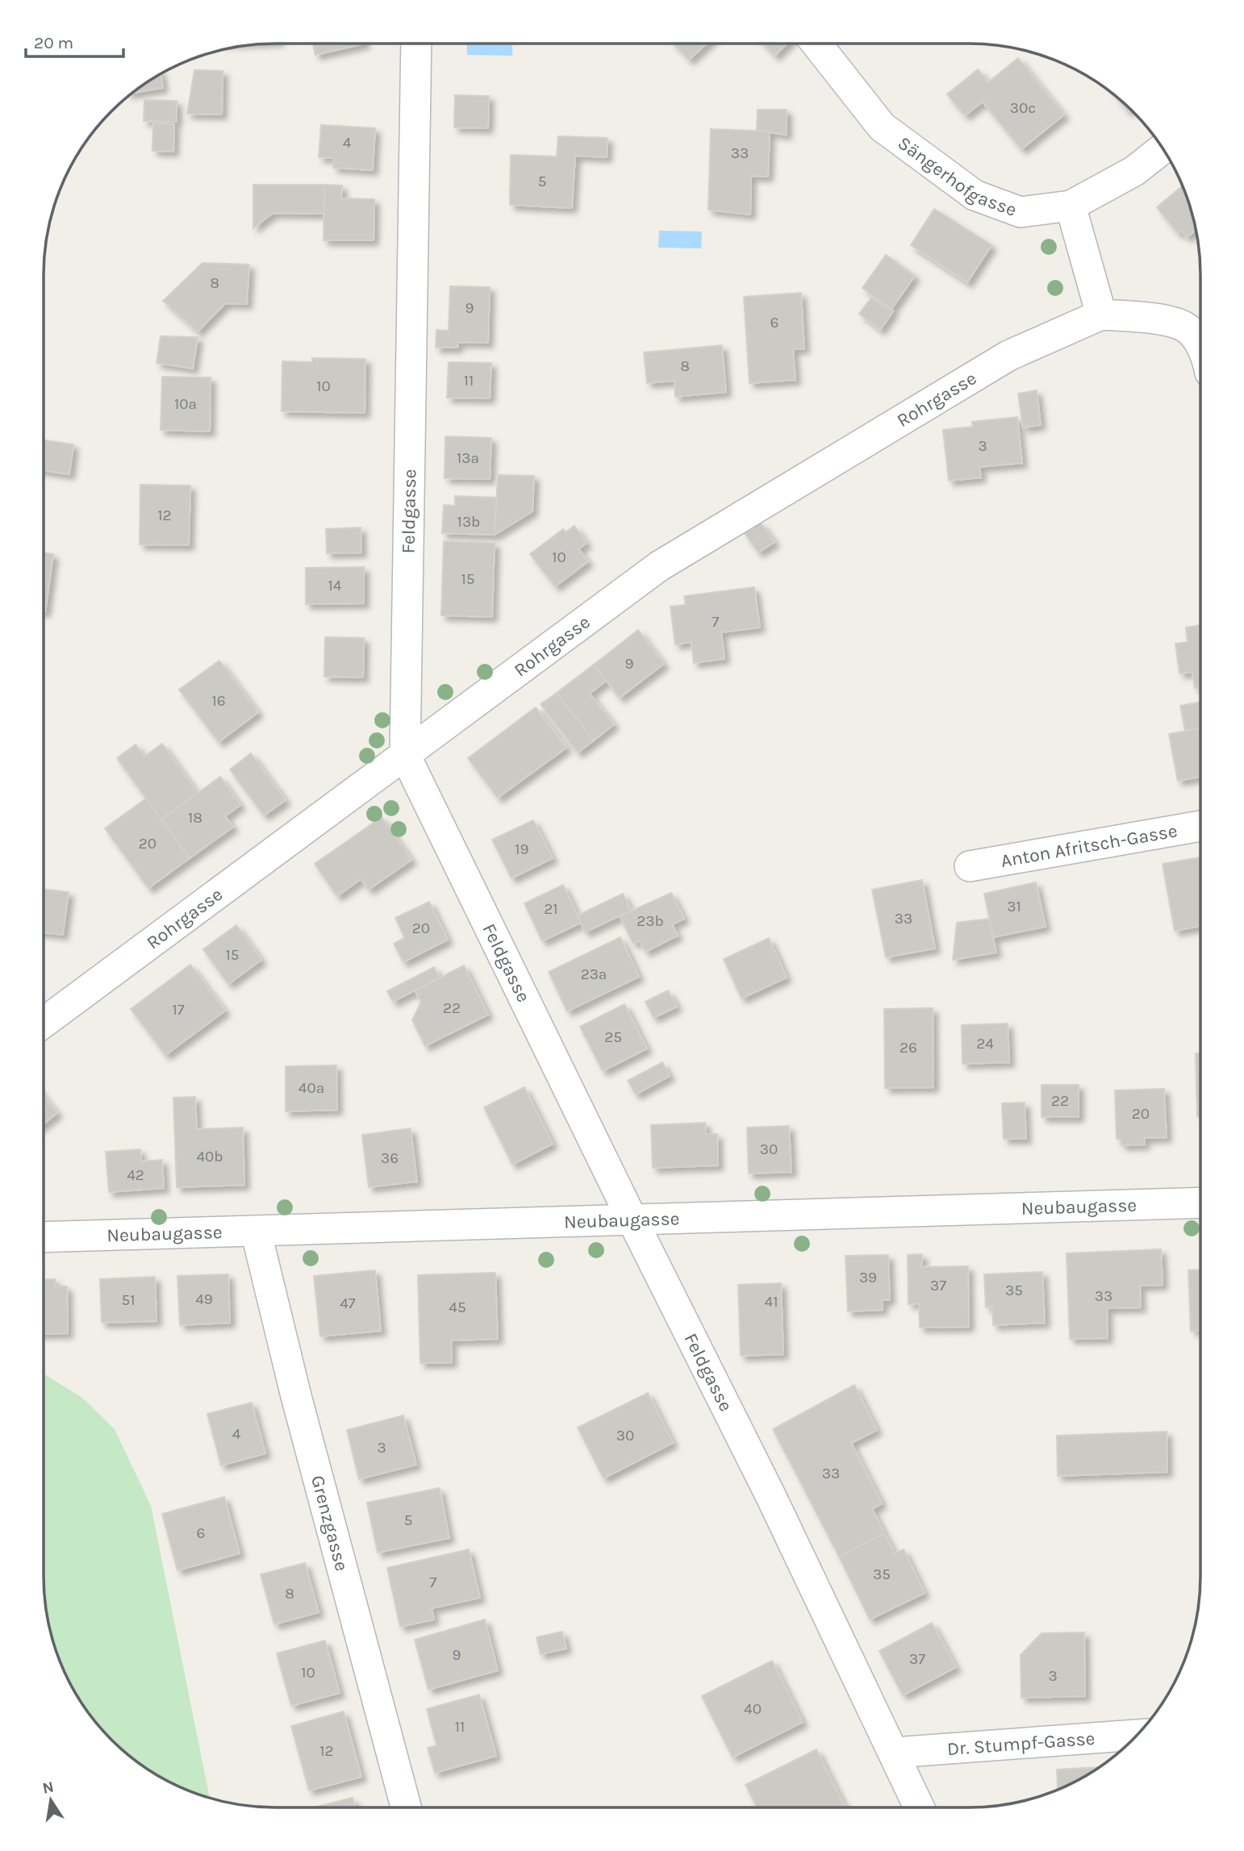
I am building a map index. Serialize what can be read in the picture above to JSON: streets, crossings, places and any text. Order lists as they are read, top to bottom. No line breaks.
{"streets":{"street":["Sängerhofgasse","Rohrgasse","Feldgasse","Anton Afritsch-Gasse","Neubaugasse","Grenzgasse","Dr. Stumpf-Gasse"]},"crossings":[["Rohrgasse","Feldgasse"],["Feldgasse","Neubaugasse"],["Feldgasse","Dr. Stumpf-Gasse"],["Neubaugasse","Grenzgasse"]],"house_numbers":["30c","4","33","5","8","9","6","8","11","10","10a","3","13a","12","13b","10","15","14","7","9","16","18","20","19","31","21","33","23b","20","15","23a","22","17","25","24","26","40a","22","20","30","40b","36","42","39","37","35","33","49","51","41","47","45","4","30","3","33","5","6","35","7","8","9","37","10","3","40","11","12"],"scale_bar":"20 m","north":"top"}
